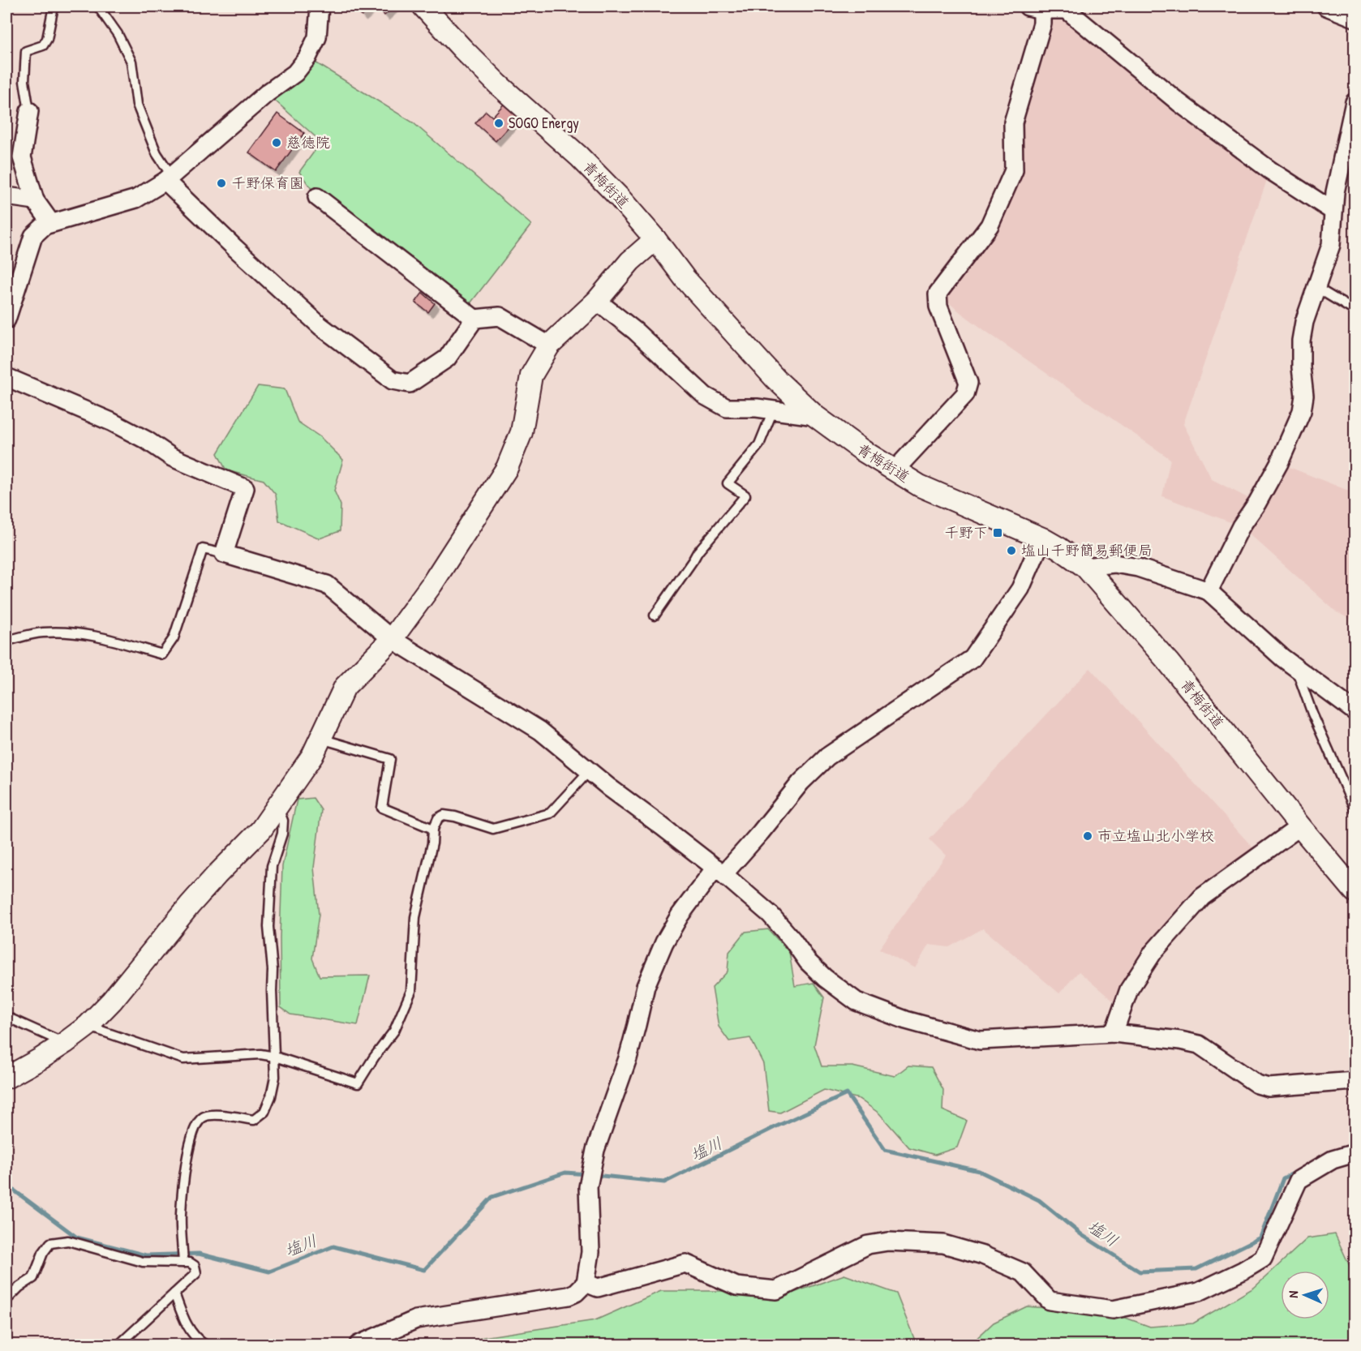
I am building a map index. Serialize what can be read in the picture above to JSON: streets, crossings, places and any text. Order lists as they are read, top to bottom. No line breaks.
{"streets":{"street":["青梅街道"]},"water":["塩川"],"places":{"other":["SOGO Energy","慈徳院","千野保育園","塩山千野簡易郵便局","市立塩山北小学校"],"transit":["千野下"]},"north":"left"}
